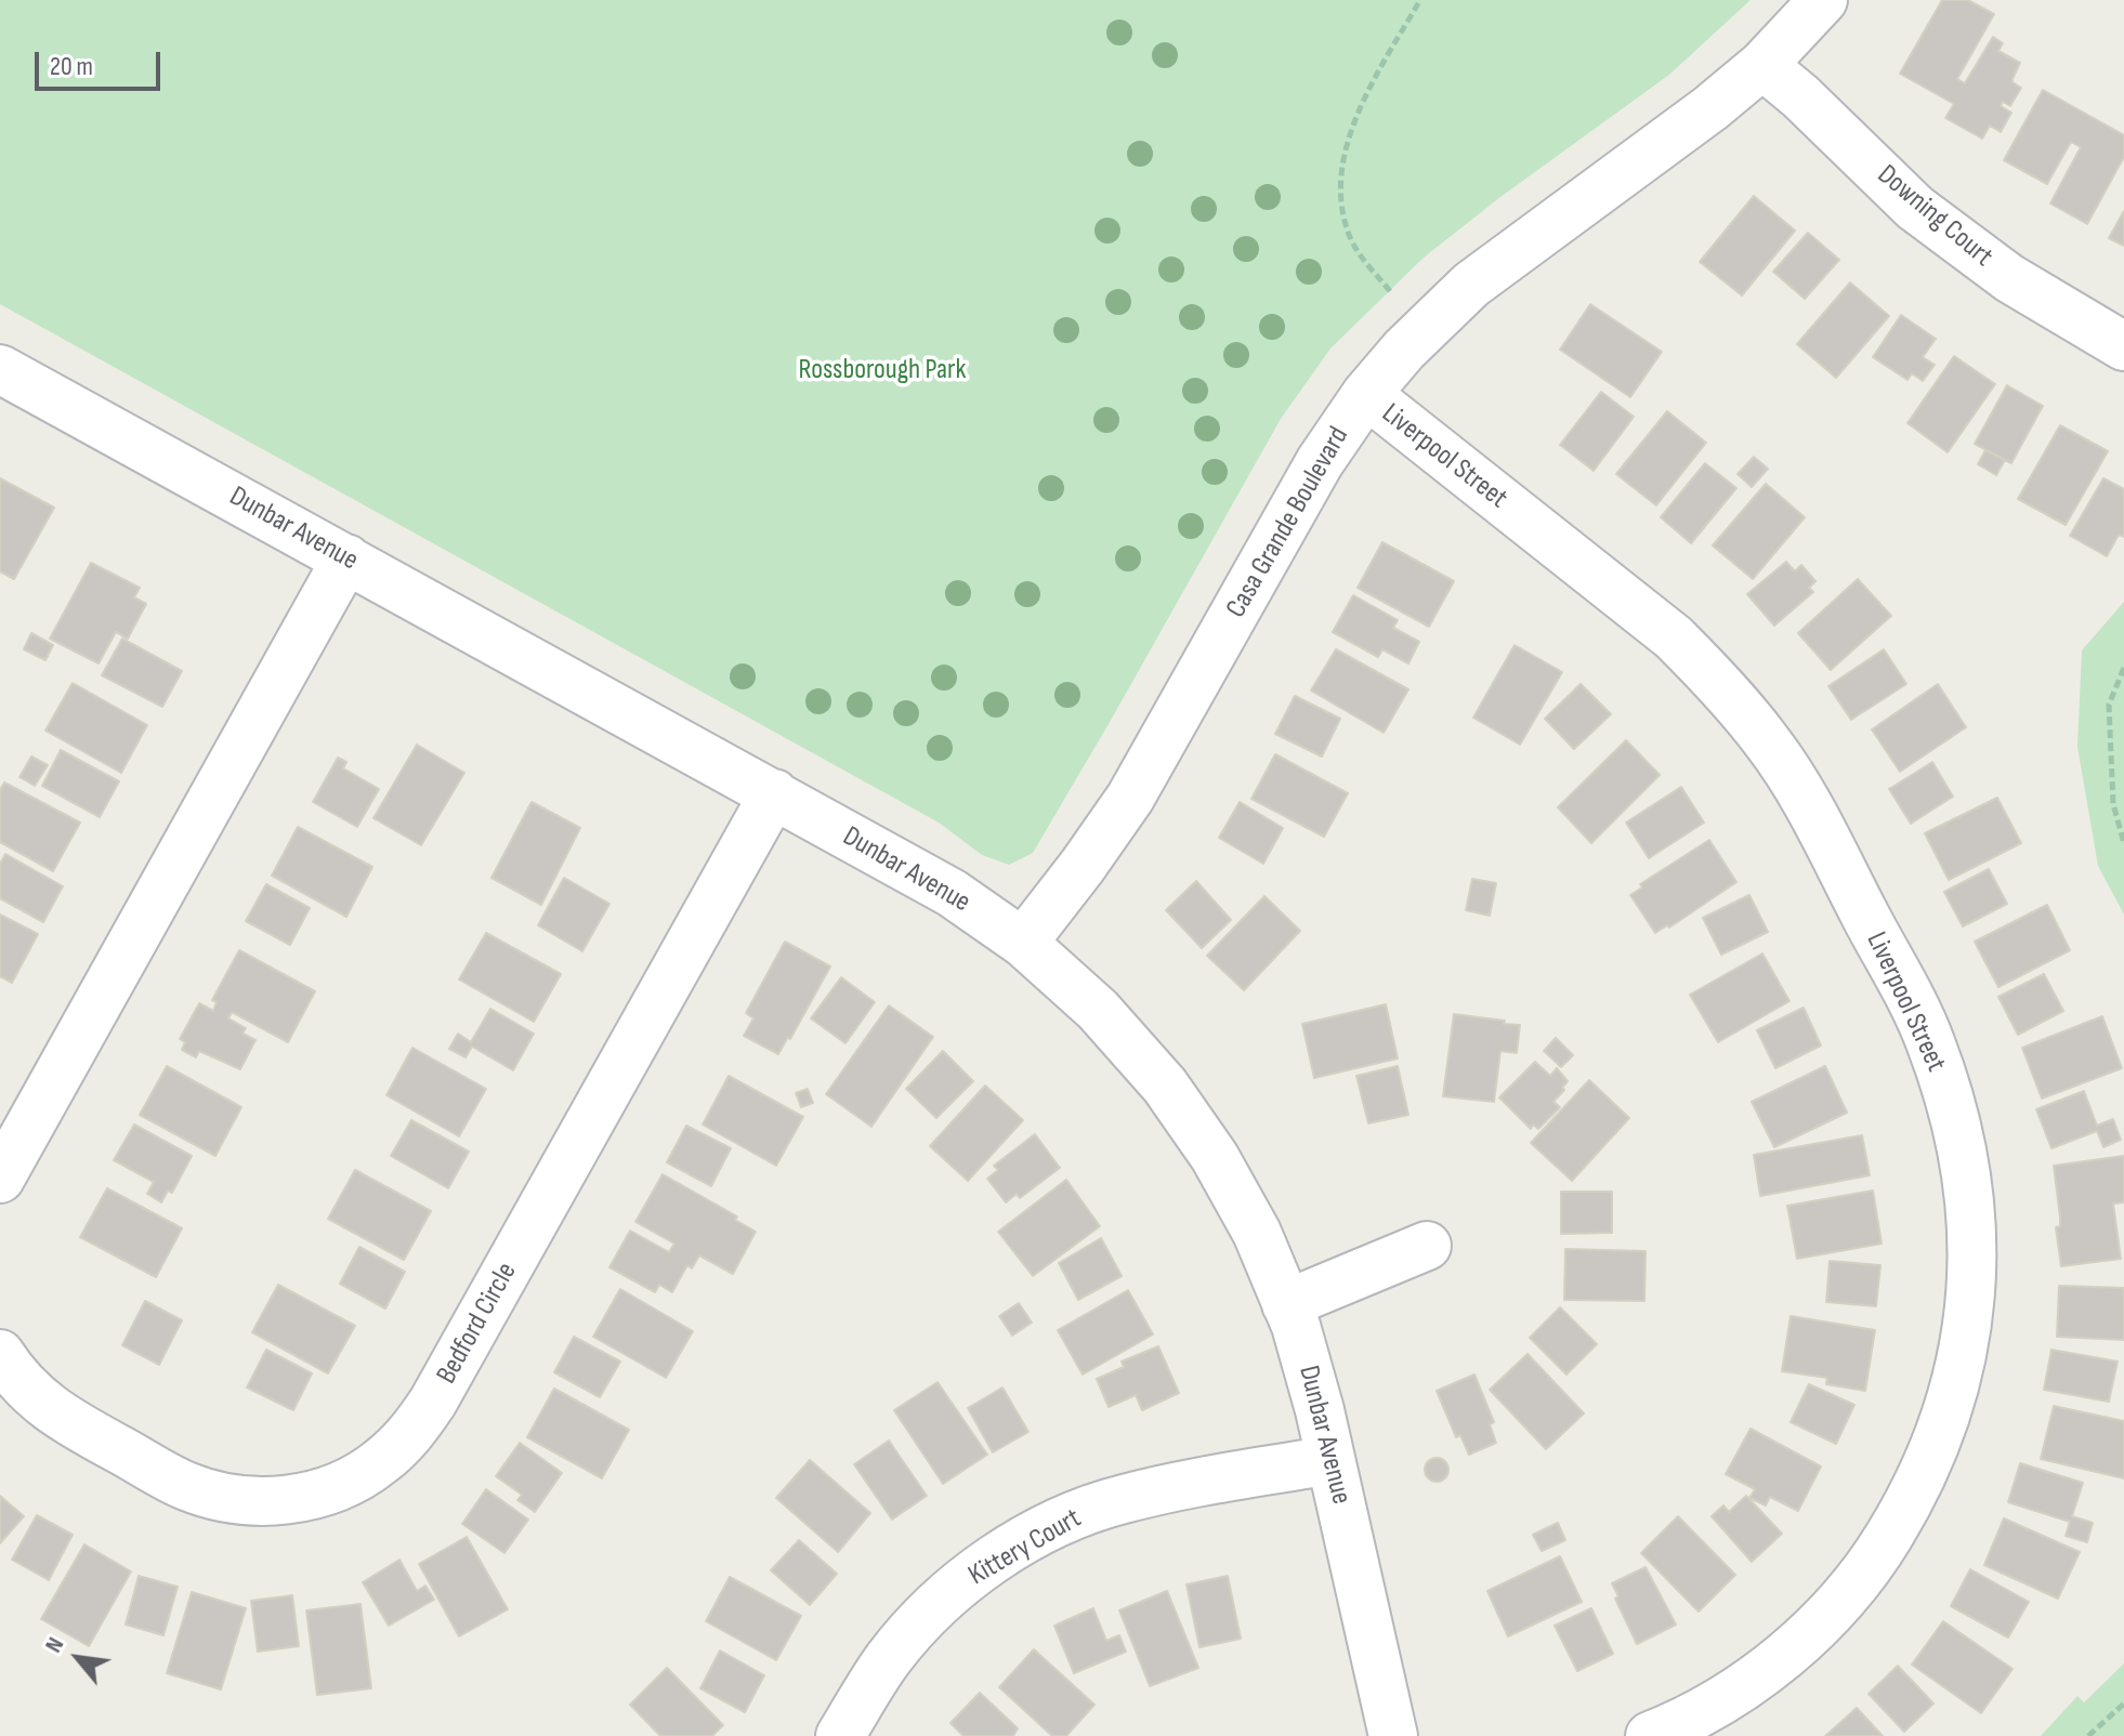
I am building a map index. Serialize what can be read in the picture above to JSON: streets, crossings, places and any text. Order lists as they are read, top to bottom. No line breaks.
{"streets":{"street":["Downing Court","Liverpool Street","Casa Grande Boulevard","Dunbar Avenue","Bedford Circle","Kittery Court"]},"crossings":[["Downing Court","Casa Grande Boulevard"],["Liverpool Street","Casa Grande Boulevard"],["Casa Grande Boulevard","Dunbar Avenue"],["Dunbar Avenue","Bedford Circle"],["Dunbar Avenue","Kittery Court"]],"parks":["Rossborough Park"],"scale_bar":"20 m","north":"top left"}
